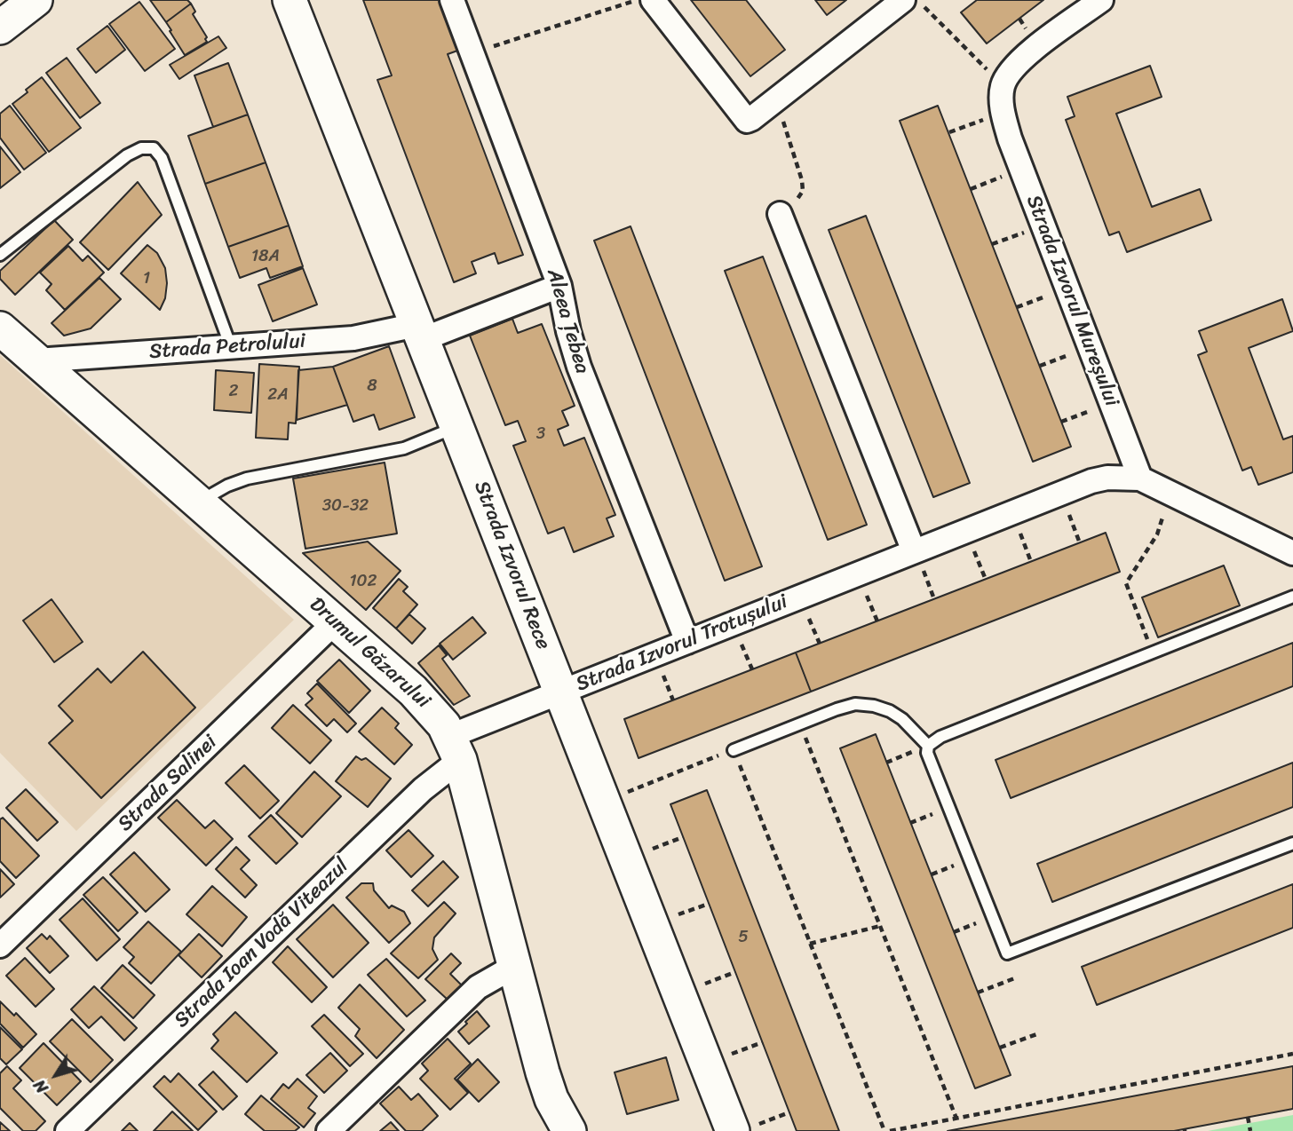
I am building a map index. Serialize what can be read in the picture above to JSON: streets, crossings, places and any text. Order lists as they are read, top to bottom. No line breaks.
{"streets":{"street":["Strada Izvorul Mureșului","Aleea Țebea","Strada Petrolului","Strada Izvorul Rece","Strada Izvorul Trotușului","Drumul Găzarului","Strada Salinei","Strada Ioan Vodă Viteazul"]},"crossings":[["Strada Izvorul Mureșului","Strada Izvorul Trotușului"],["Aleea Țebea","Strada Petrolului"],["Aleea Țebea","Strada Izvorul Trotușului"],["Strada Petrolului","Strada Izvorul Rece"],["Strada Petrolului","Drumul Găzarului"],["Strada Izvorul Rece","Strada Izvorul Trotușului"],["Strada Izvorul Trotușului","Drumul Găzarului"],["Strada Izvorul Trotușului","Strada Ioan Vodă Viteazul"],["Drumul Găzarului","Strada Salinei"],["Drumul Găzarului","Strada Ioan Vodă Viteazul"]],"house_numbers":["18A","1","8","2","2A","3","30-32","102","5"],"north":"bottom left"}
